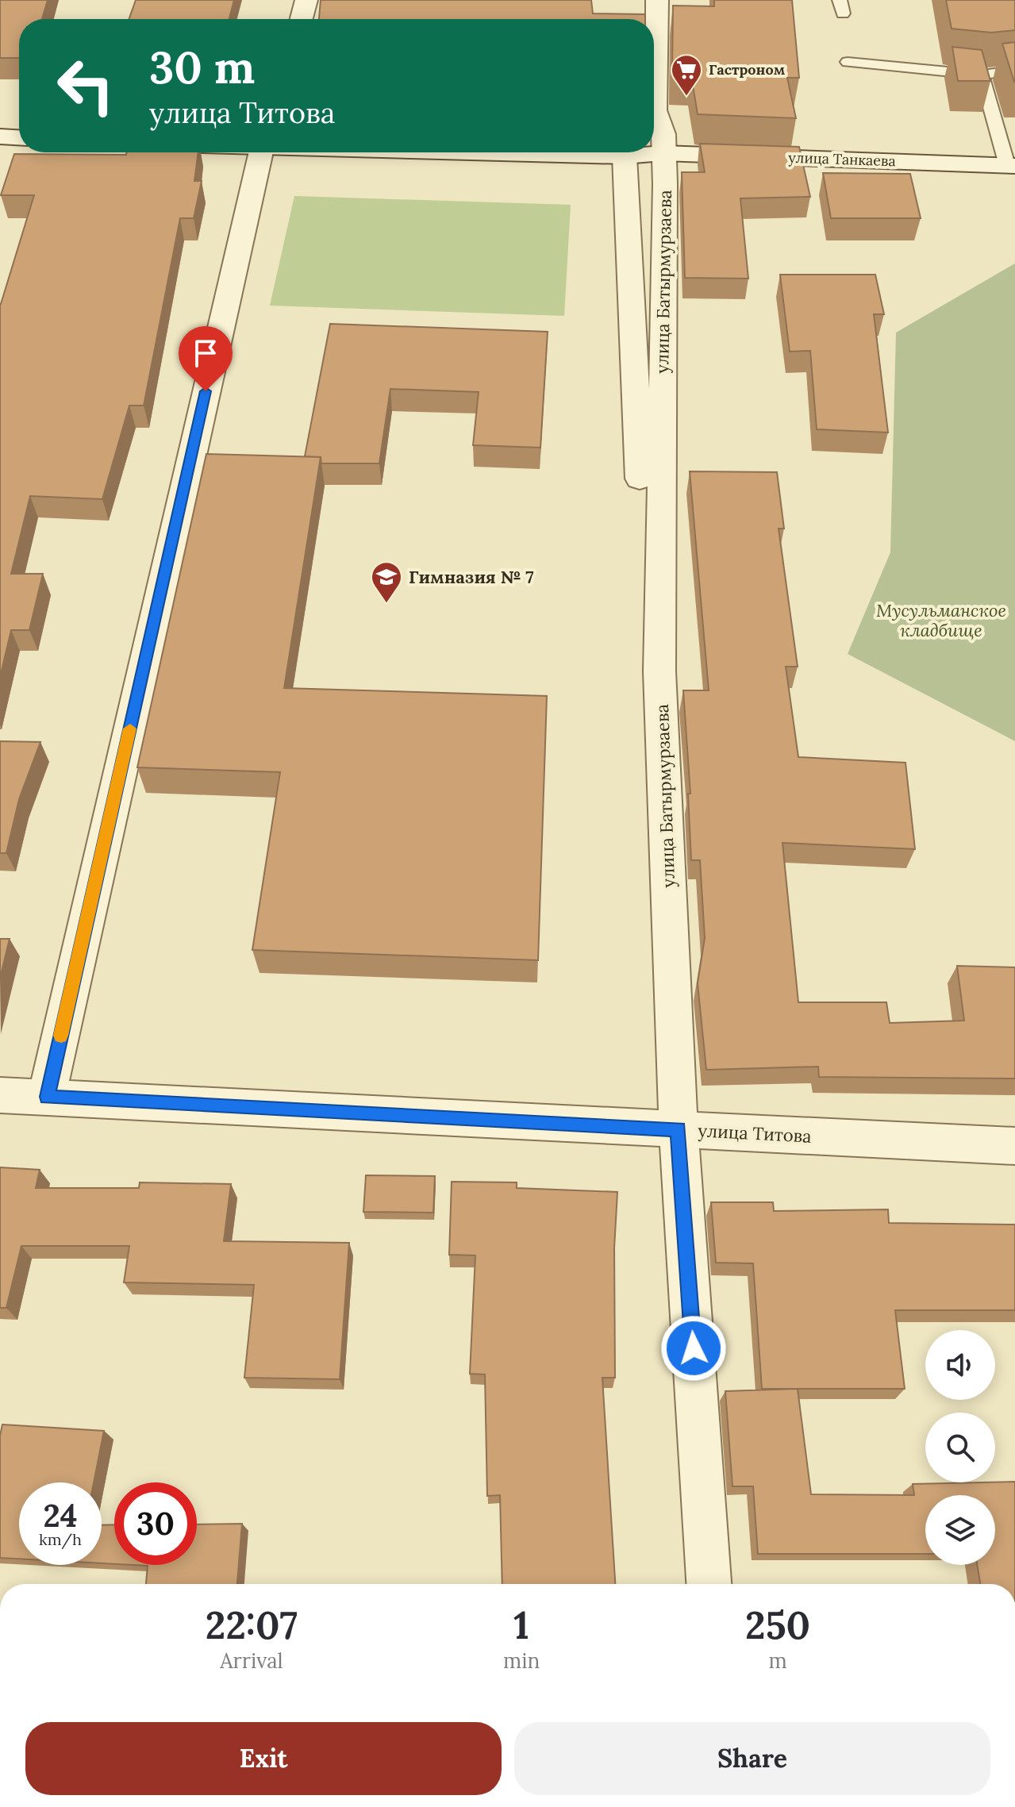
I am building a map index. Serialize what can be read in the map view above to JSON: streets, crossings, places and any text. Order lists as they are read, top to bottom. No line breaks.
{"streets":{"street":["улица Танкаева","улица Батырмурзаева","улица Титова"]},"crossings":[["улица Батырмурзаева","улица Титова"]],"parks":["Мусульманское кладбище"],"places":{"supermarket":["Гастроном"],"school or university":["Гимназия № 7"]},"page":{"turn":["30 m","улица Титова"],"speed":"24 km/h","limit":"30","eta":["22:07","Arrival","1","min","250","m"],"buttons":["Exit","Share"]}}
